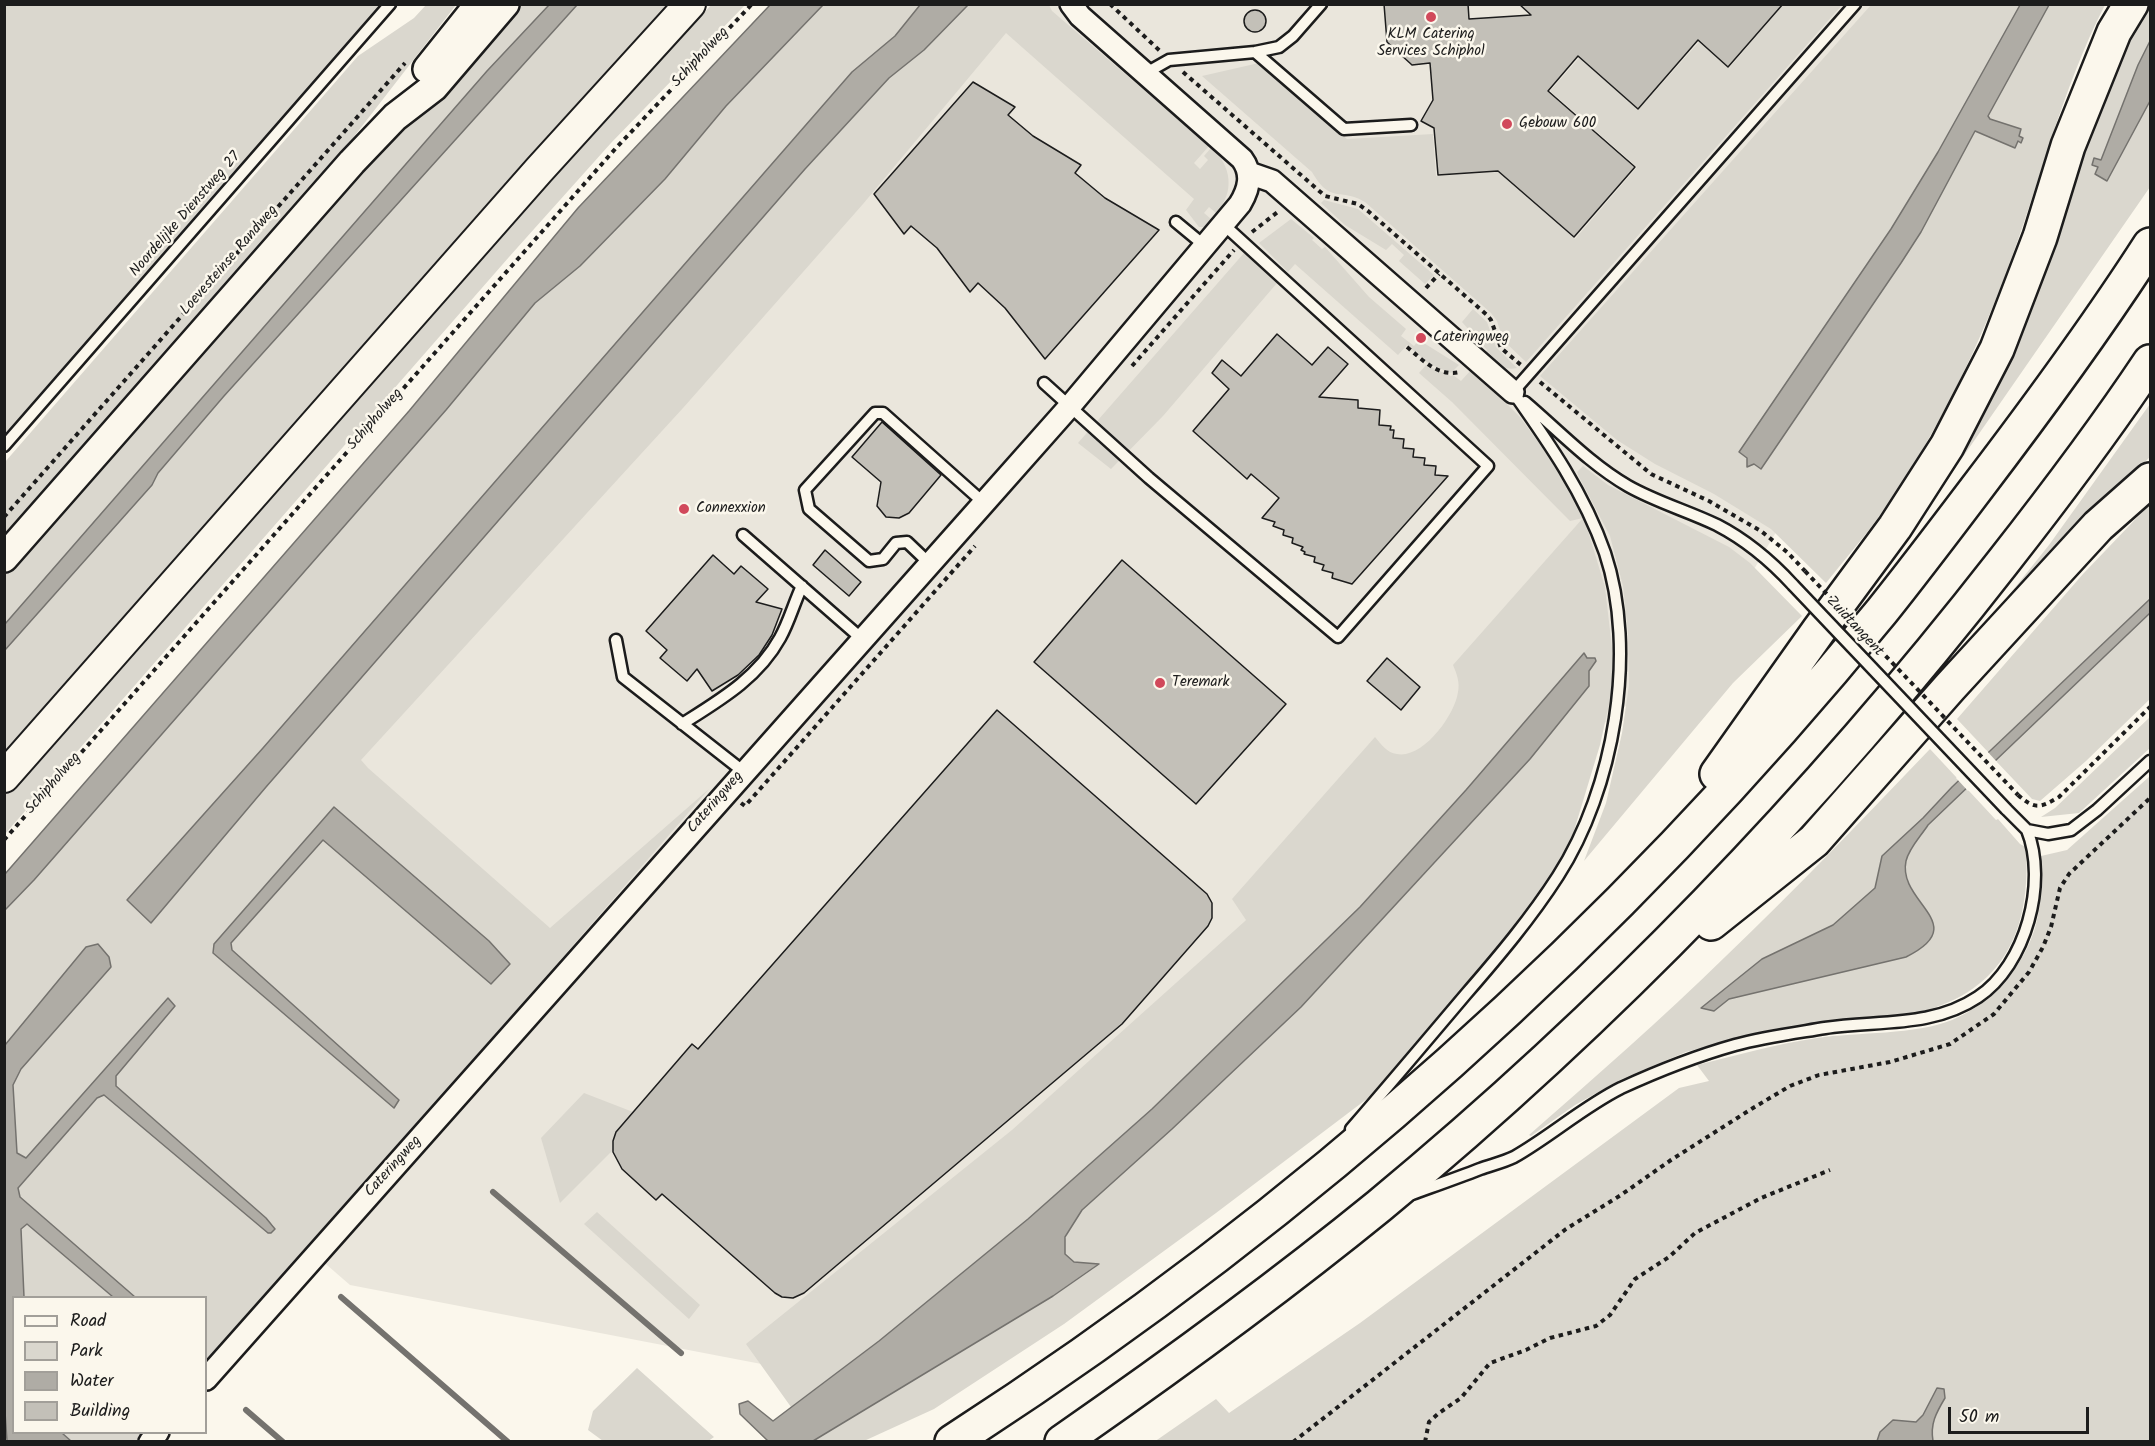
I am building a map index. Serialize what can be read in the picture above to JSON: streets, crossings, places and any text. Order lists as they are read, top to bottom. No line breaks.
{"streets":{"street":["Loevesteinse Randweg","Cateringweg"],"lane":["Noordelijke Dienstweg 27","Zuidtangent"],"path":["Schipholweg"]},"places":["KLM Catering Services Schiphol","Gebouw 600","Cateringweg","Connexxion","Teremark"],"legend":["Road","Park","Water","Building"],"scale_bar":"50 m"}
